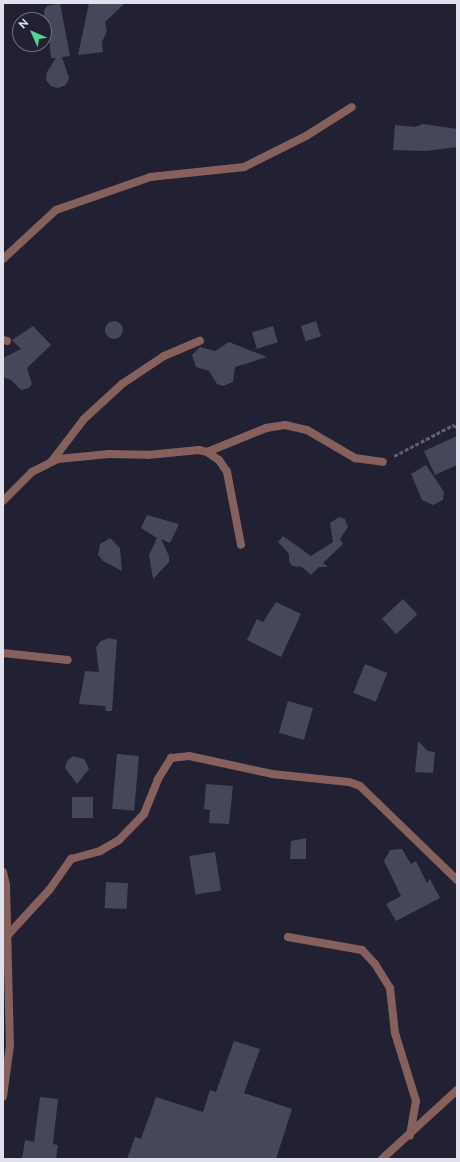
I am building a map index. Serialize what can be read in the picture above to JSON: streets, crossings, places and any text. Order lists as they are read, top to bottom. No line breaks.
{"north":"top left"}
